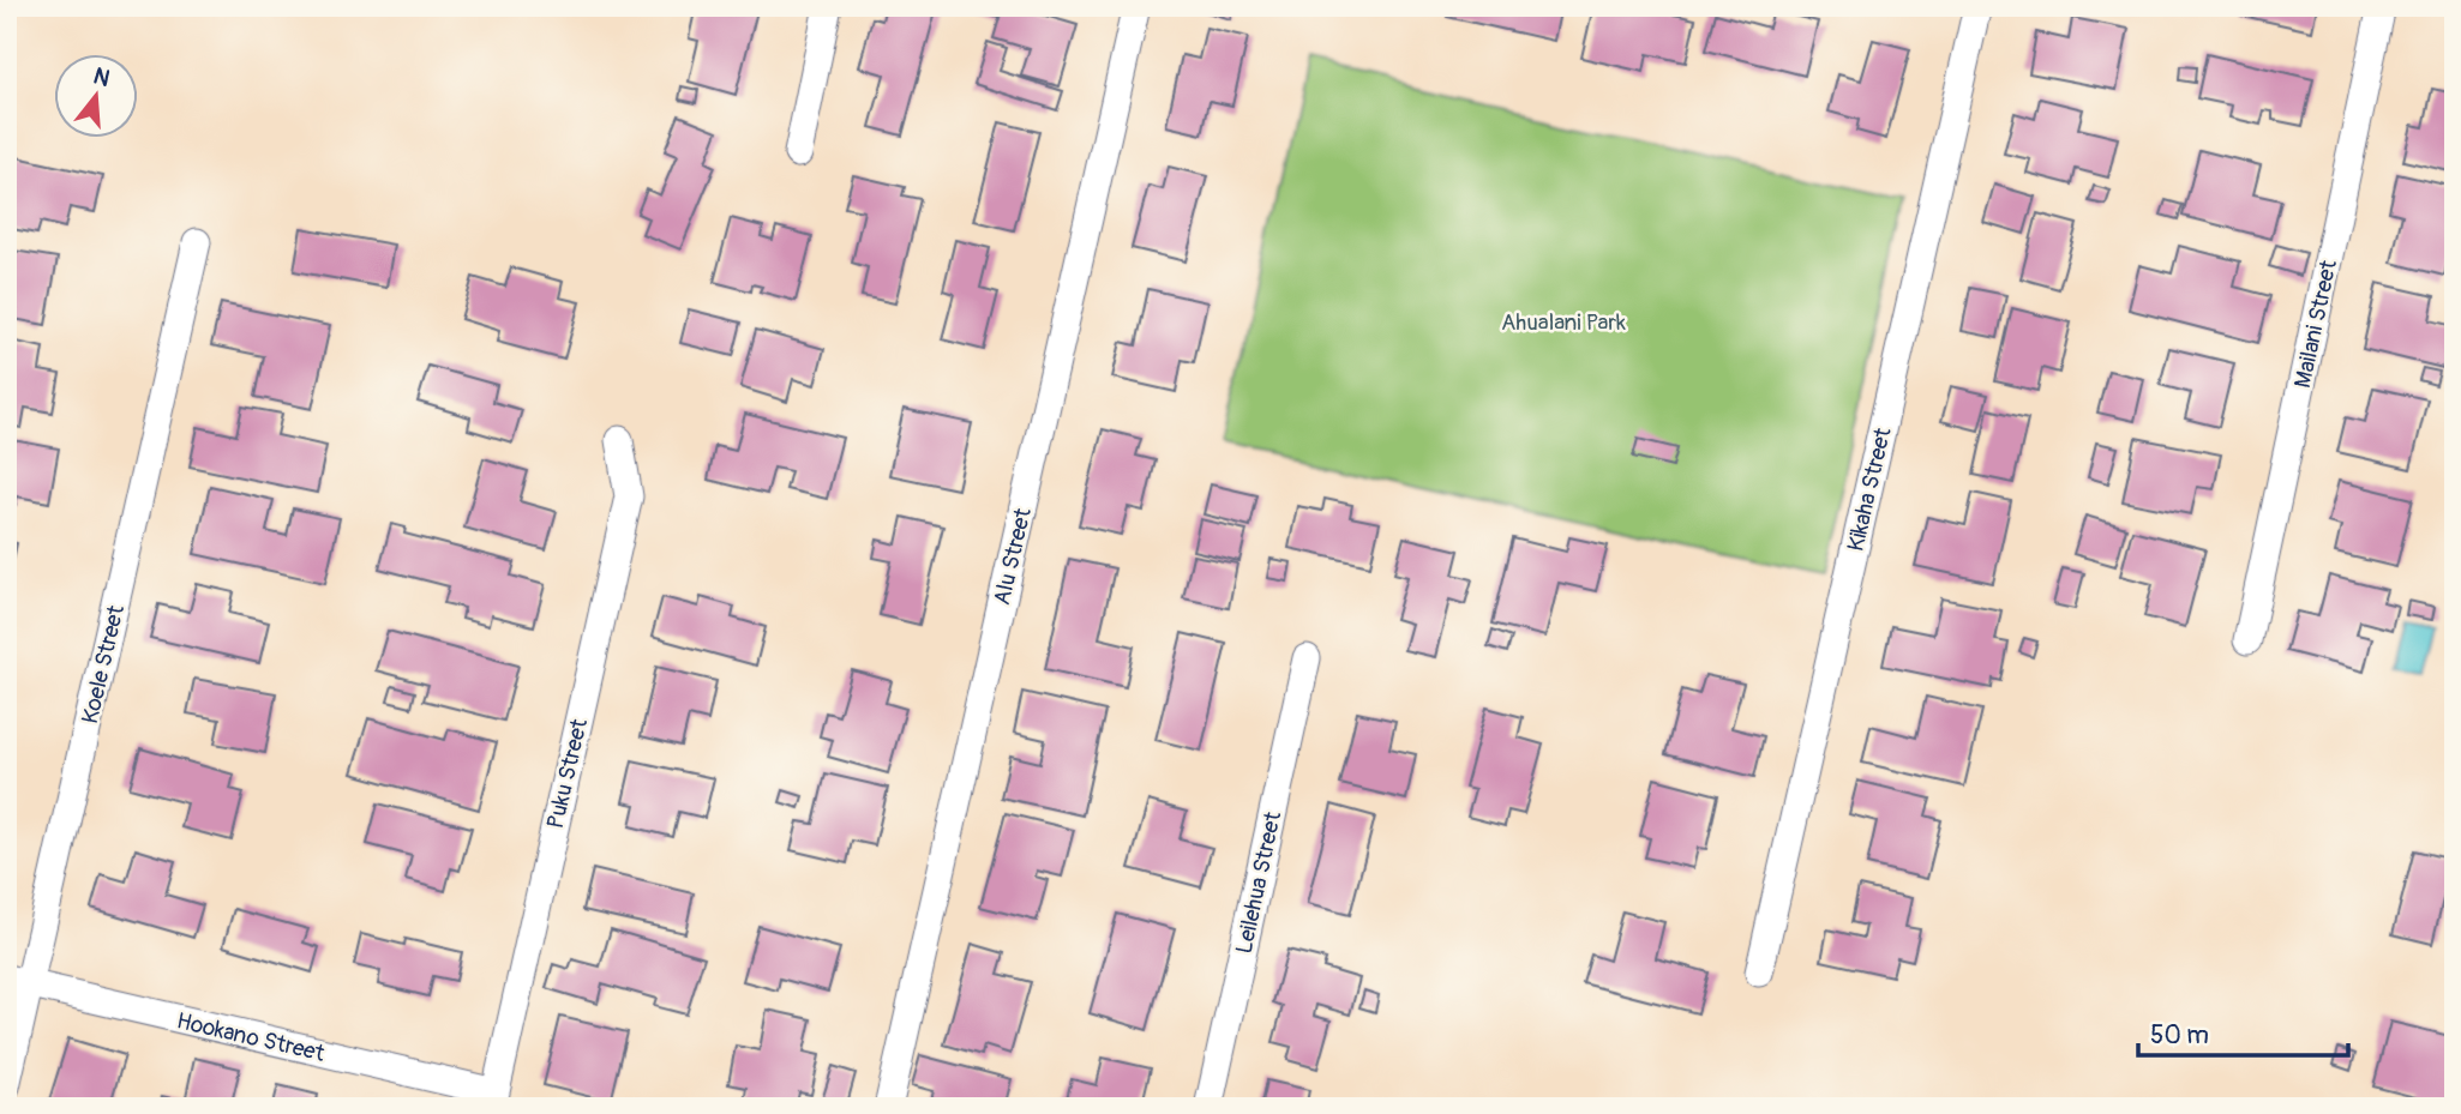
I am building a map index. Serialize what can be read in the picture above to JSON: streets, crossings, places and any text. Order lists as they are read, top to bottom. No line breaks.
{"streets":{"street":["Mailani Street","Kikaha Street","Alu Street","Koele Street","Puku Street","Leilehua Street","Hookano Street"]},"crossings":[["Koele Street","Hookano Street"],["Puku Street","Hookano Street"]],"parks":["Ahualani Park"],"scale_bar":"50 m","north":"top"}
